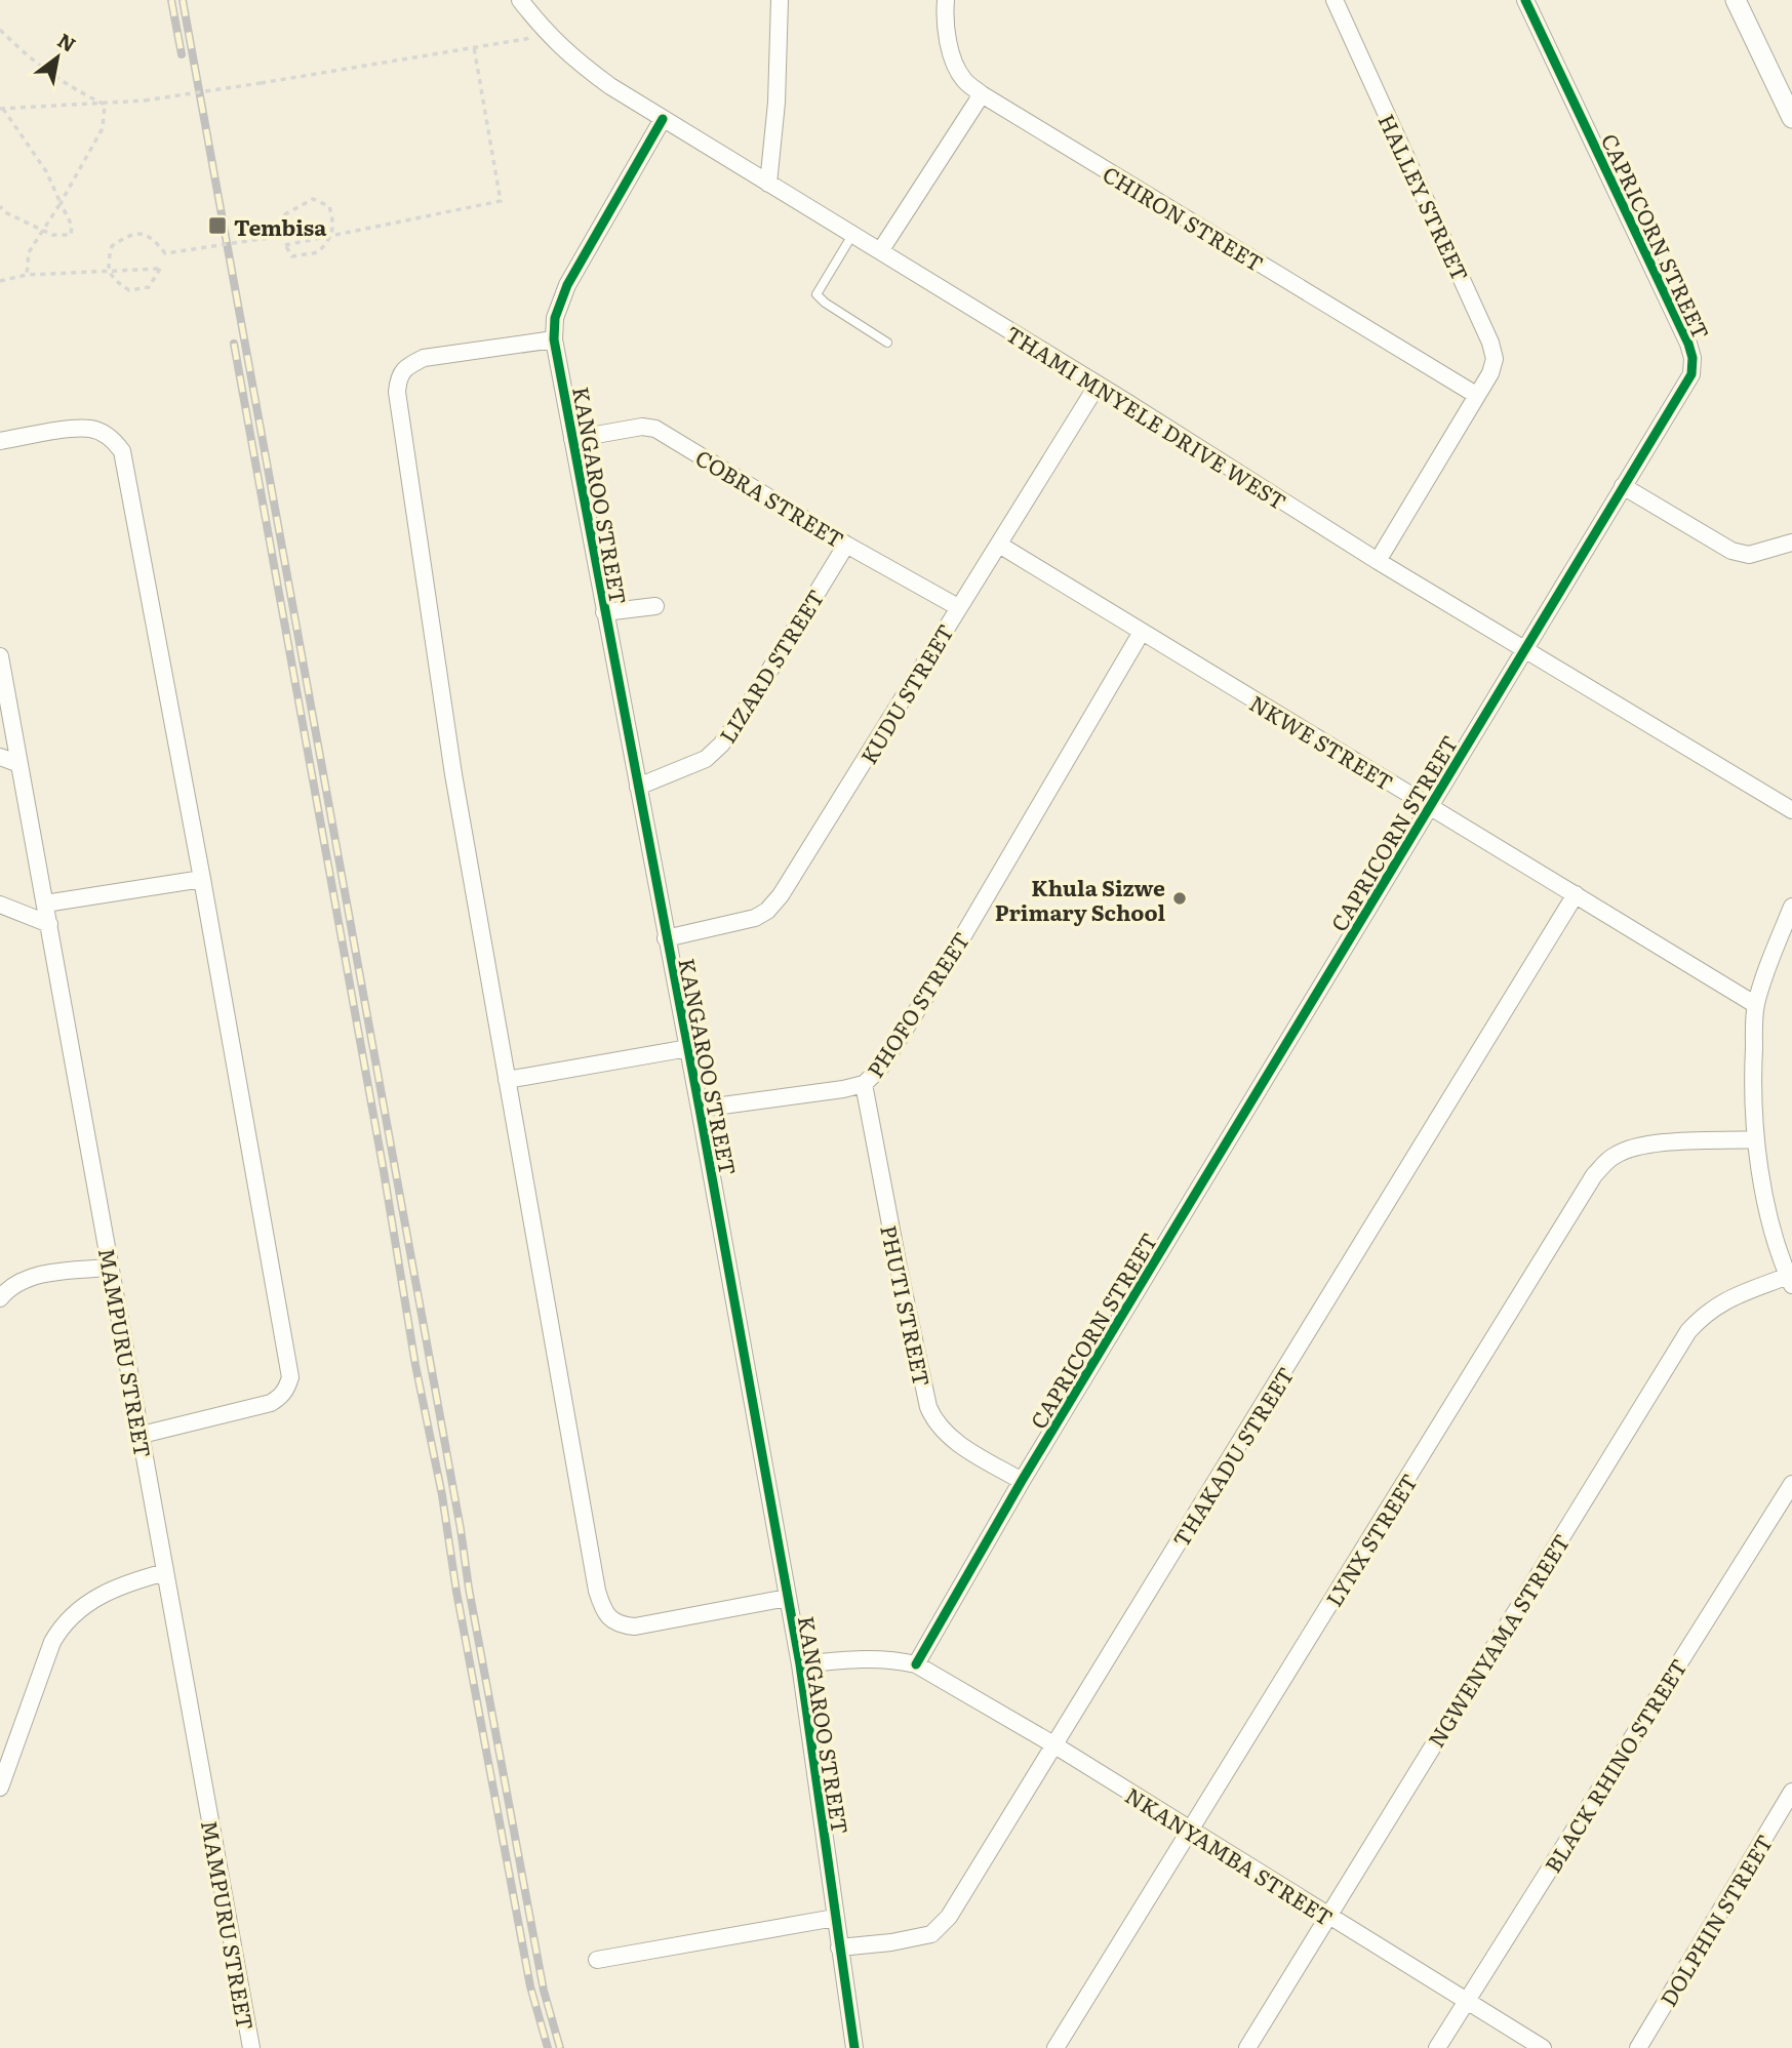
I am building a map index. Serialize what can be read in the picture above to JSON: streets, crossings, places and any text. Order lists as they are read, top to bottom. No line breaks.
{"streets":{"street":["HALLEY STREET","CHIRON STREET","CAPRICORN STREET","THAMI MNYELE DRIVE WEST","KANGAROO STREET","COBRA STREET","LIZARD STREET","KUDU STREET","NKWE STREET","PHOFO STREET","PHUTI STREET","MAMPURU STREET","THAKADU STREET","LYNX STREET","NGWENYAMA STREET","BLACK RHINO STREET","NKANYAMBA STREET","DOLPHIN STREET"]},"crossings":[["HALLEY STREET","CHIRON STREET"],["HALLEY STREET","THAMI MNYELE DRIVE WEST"],["CAPRICORN STREET","THAMI MNYELE DRIVE WEST"],["CAPRICORN STREET","NKWE STREET"],["CAPRICORN STREET","PHUTI STREET"],["CAPRICORN STREET","NKANYAMBA STREET"],["THAMI MNYELE DRIVE WEST","KANGAROO STREET"],["THAMI MNYELE DRIVE WEST","KUDU STREET"],["KANGAROO STREET","COBRA STREET"],["KANGAROO STREET","LIZARD STREET"],["KANGAROO STREET","KUDU STREET"],["KANGAROO STREET","PHOFO STREET"],["KANGAROO STREET","THAKADU STREET"],["COBRA STREET","LIZARD STREET"],["COBRA STREET","KUDU STREET"],["KUDU STREET","NKWE STREET"],["NKWE STREET","PHOFO STREET"],["NKWE STREET","THAKADU STREET"],["PHOFO STREET","PHUTI STREET"],["THAKADU STREET","NKANYAMBA STREET"],["LYNX STREET","NKANYAMBA STREET"],["NGWENYAMA STREET","NKANYAMBA STREET"],["BLACK RHINO STREET","NKANYAMBA STREET"]],"places":{"transit":["Tembisa"],"other":["Khula Sizwe Primary School"]},"north":"top right"}
